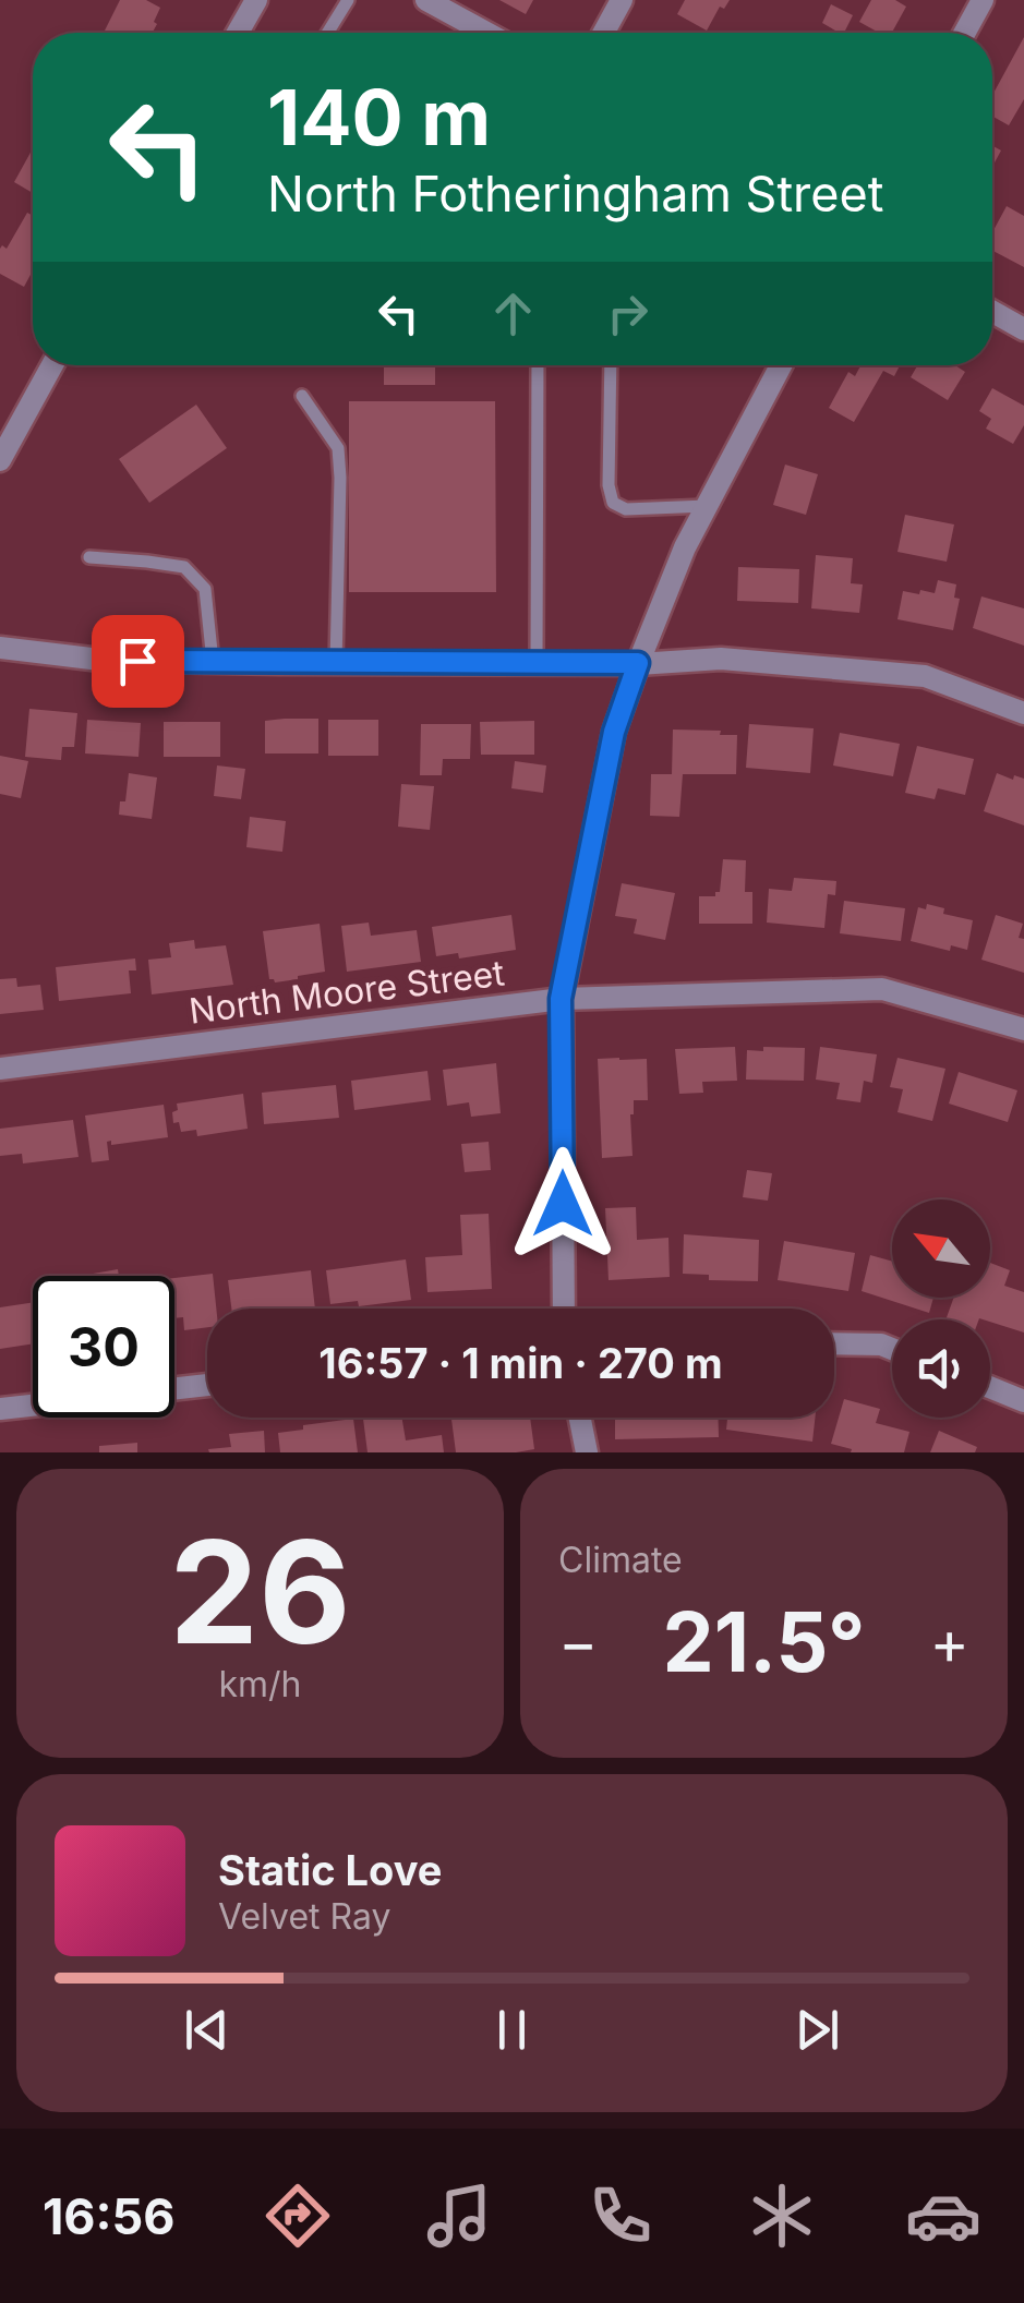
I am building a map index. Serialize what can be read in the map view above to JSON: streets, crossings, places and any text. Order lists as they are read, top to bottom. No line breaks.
{"streets":{"street":["North Moore Street"]},"north":"top left","page":{"turn":["140 m","North Fotheringham Street"],"limit":"30","trip":"16:57 · 1 min · 270 m","tile":[["26","km/h"],"Climate"],"heat":["−","21.5°","+"],"song":["Static Love","Velvet Ray"],"tabs":"16:56"}}
